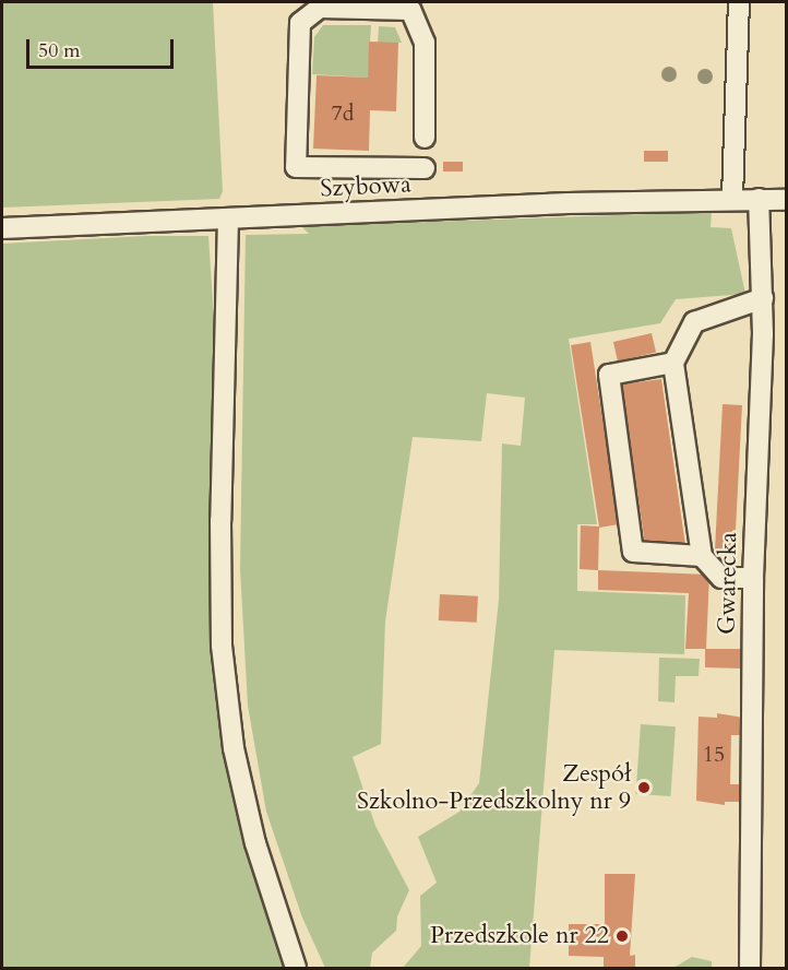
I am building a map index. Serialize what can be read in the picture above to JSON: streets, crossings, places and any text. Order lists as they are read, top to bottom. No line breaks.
{"streets":{"street":["Szybowa","Gwarecka"]},"crossings":[["Szybowa","Gwarecka"]],"places":["Zespół Szkolno-Przedszkolny nr 9","Przedszkole nr 22"],"house_numbers":["7d","15"],"scale_bar":"50 m"}
